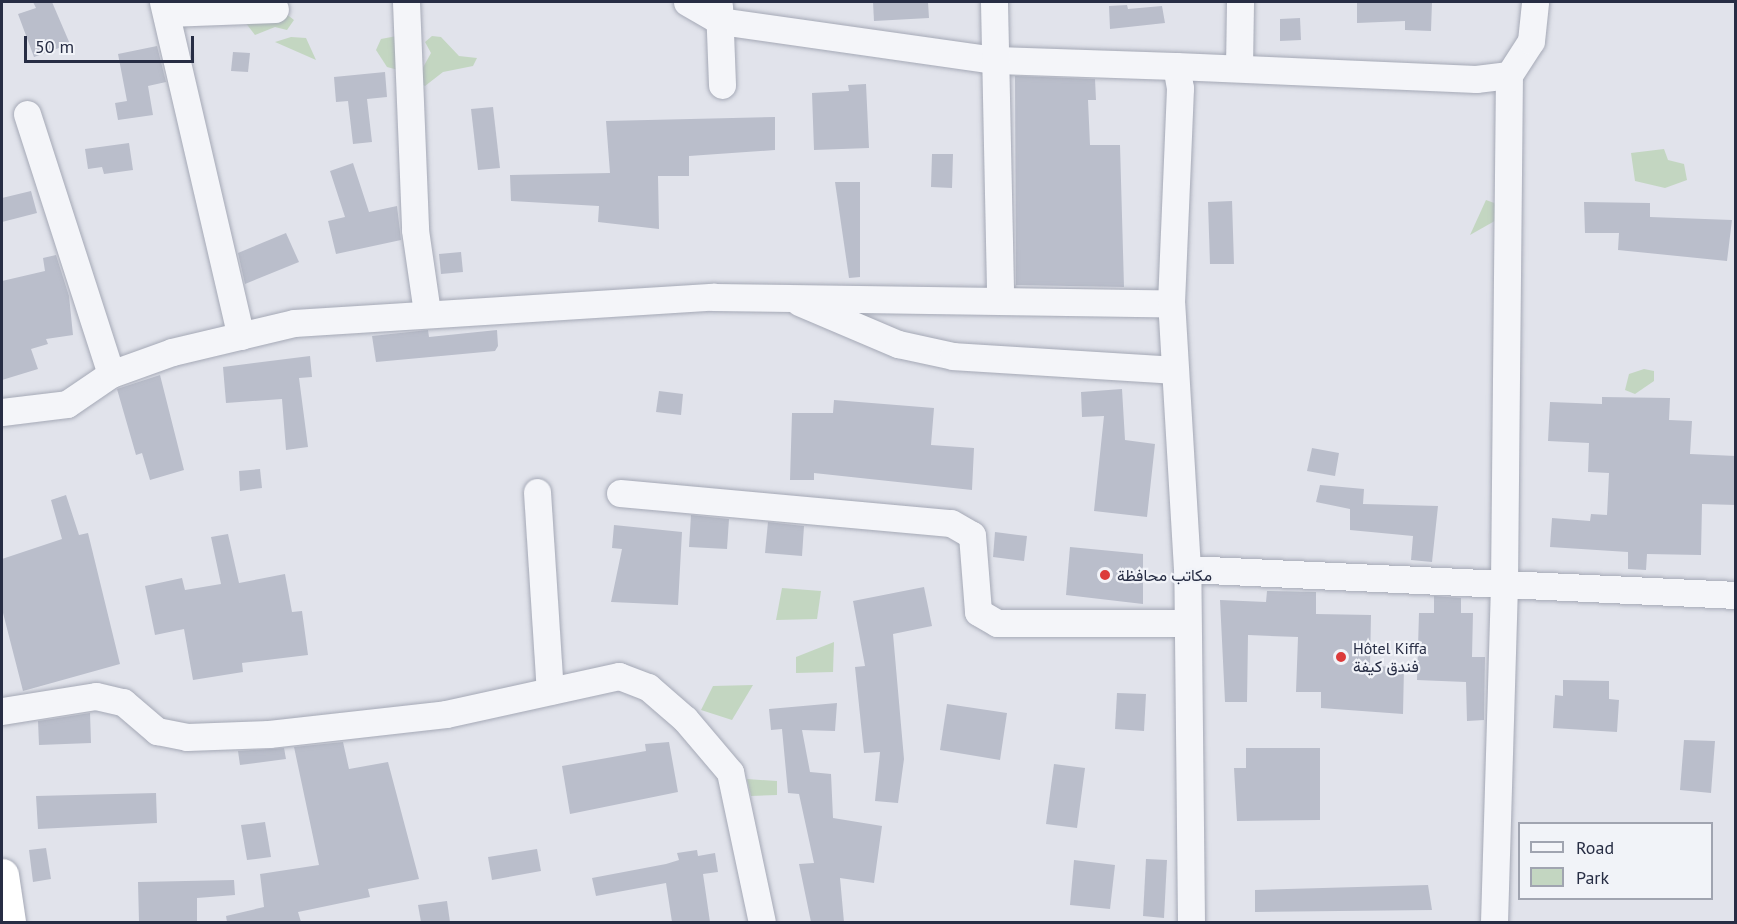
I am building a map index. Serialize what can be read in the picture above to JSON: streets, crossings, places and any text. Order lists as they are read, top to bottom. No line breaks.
{"places":["مكاتب محافظة","Hôtel Kiffa فندق كيفة"],"legend":["Road","Park"],"scale_bar":"50 m"}
